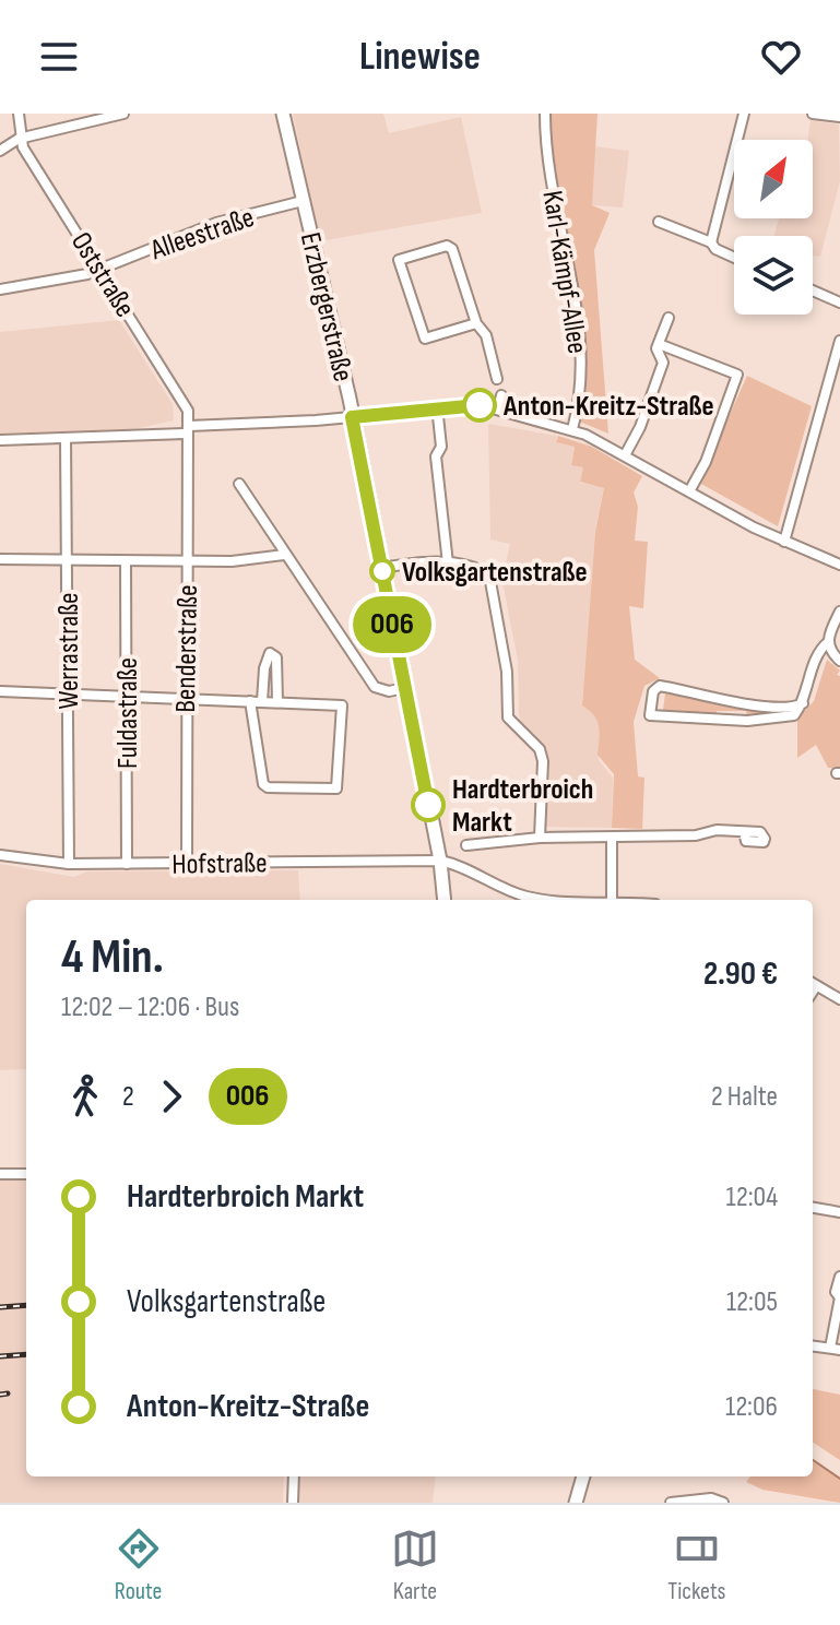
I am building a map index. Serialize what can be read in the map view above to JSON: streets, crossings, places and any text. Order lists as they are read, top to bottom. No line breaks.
{"streets":{"main road":["Erzbergerstraße"],"street":["Alleestraße","Karl-Kämpf-Allee","Oststraße","Benderstraße","Werrastraße","Fuldastraße","Hofstraße"]},"crossings":[["Alleestraße","Oststraße"],["Alleestraße","Erzbergerstraße"],["Oststraße","Benderstraße"],["Erzbergerstraße","Hofstraße"],["Benderstraße","Hofstraße"],["Werrastraße","Hofstraße"],["Fuldastraße","Hofstraße"]],"places":["Anton-Kreitz-Straße","Volksgartenstraße","Hardterbroich Markt"],"lines":["bus line 006"],"north":"top right","page":{"header":"Linewise","on_map":"006","heading":["4 Min.","12:02 – 12:06 · Bus","2.90 €"],"legs":["2","006","2 Halte"],"list":[{"name":"Hardterbroich Markt","value":"12:04"},{"name":"Volksgartenstraße","value":"12:05"},{"name":"Anton-Kreitz-Straße","value":"12:06"}],"tabs":["Route","Karte","Tickets"]}}
